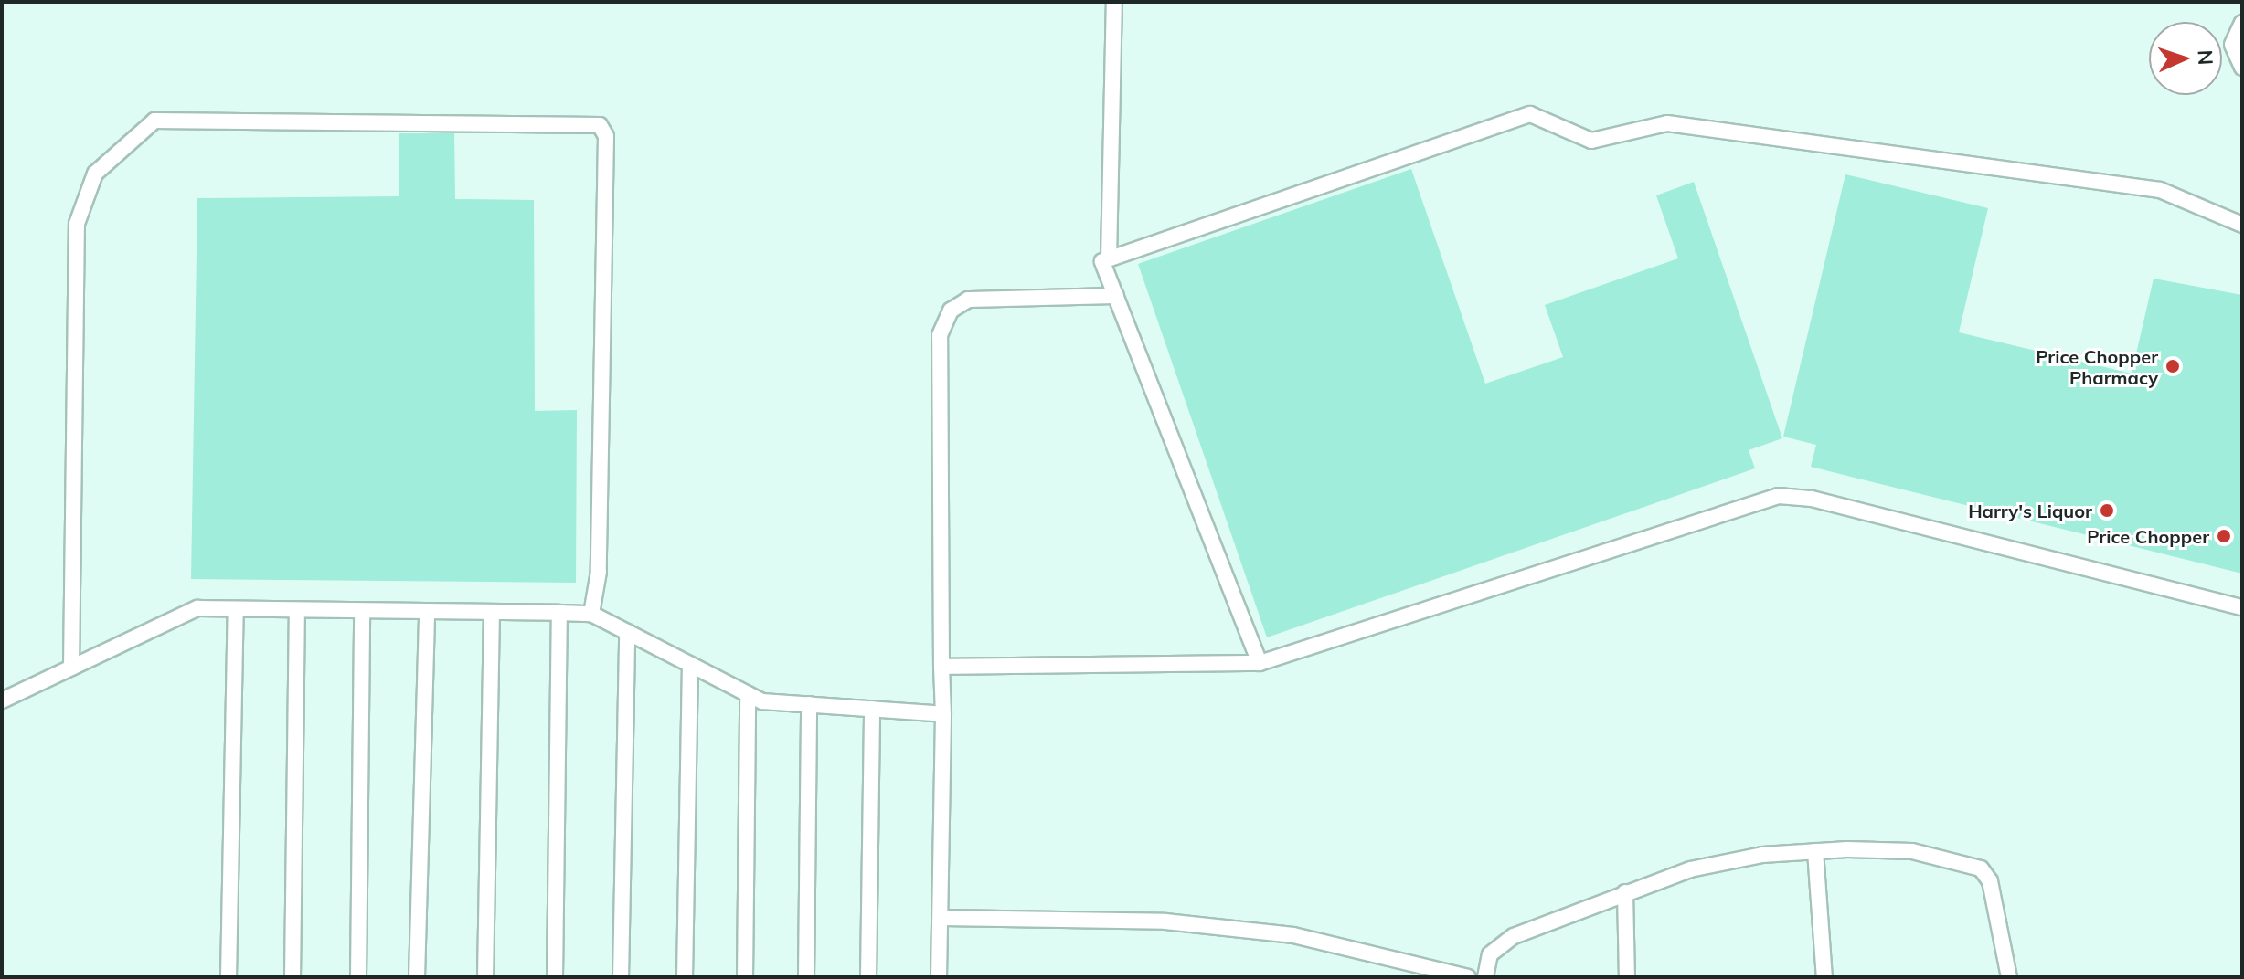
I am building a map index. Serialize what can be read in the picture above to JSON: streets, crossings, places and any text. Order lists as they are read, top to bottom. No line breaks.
{"places":["Price Chopper Pharmacy","Harry's Liquor","Price Chopper"],"north":"right"}
